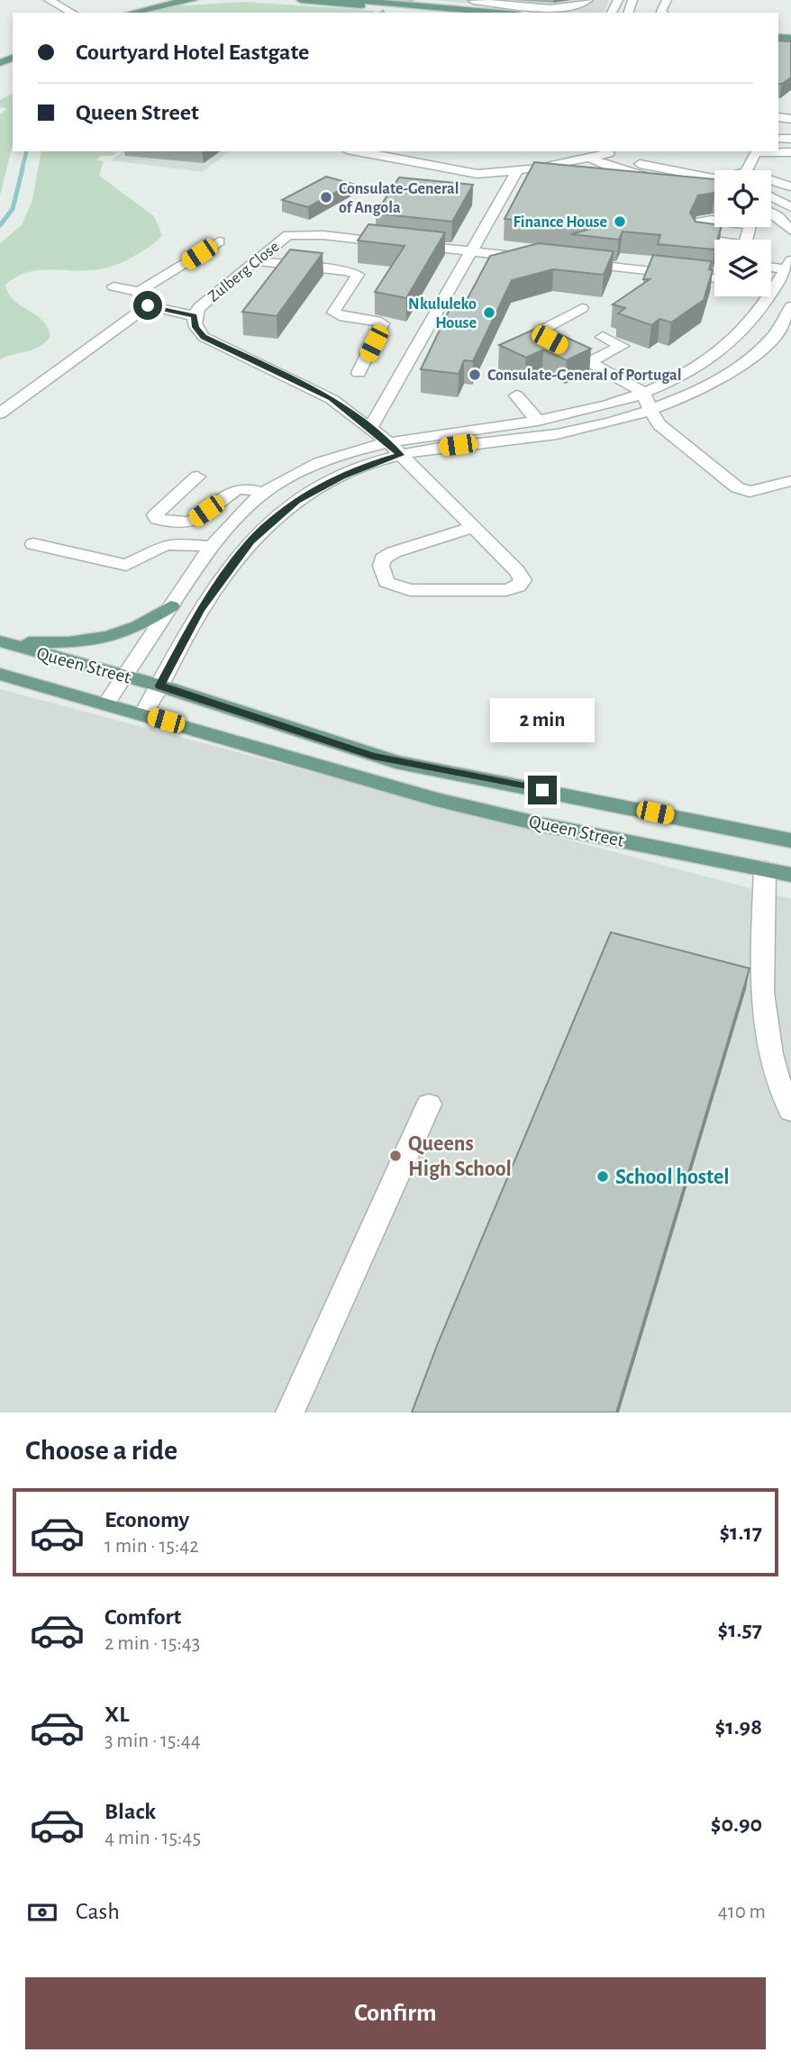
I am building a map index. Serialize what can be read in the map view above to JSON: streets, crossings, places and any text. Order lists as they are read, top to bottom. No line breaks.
{"streets":{"main road":["Queen Street"],"street":["Zulberg Close"]},"places":["Consulate-General of Angola","Finance House","Nkululeko House","Consulate-General of Portugal","Queens High School","School hostel"],"page":{"banner":["Courtyard Hotel Eastgate","Queen Street"],"bubble":"2 min","heading":"Choose a ride","list":[{"name":"Economy","note":"1 min · 15:42","value":"$1.17"},{"name":"Comfort","note":"2 min · 15:43","value":"$1.57"},{"name":"XL","note":"3 min · 15:44","value":"$1.98"},{"name":"Black","note":"4 min · 15:45","value":"$0.90"}],"pay":["Cash","410 m"],"buttons":"Confirm"}}
